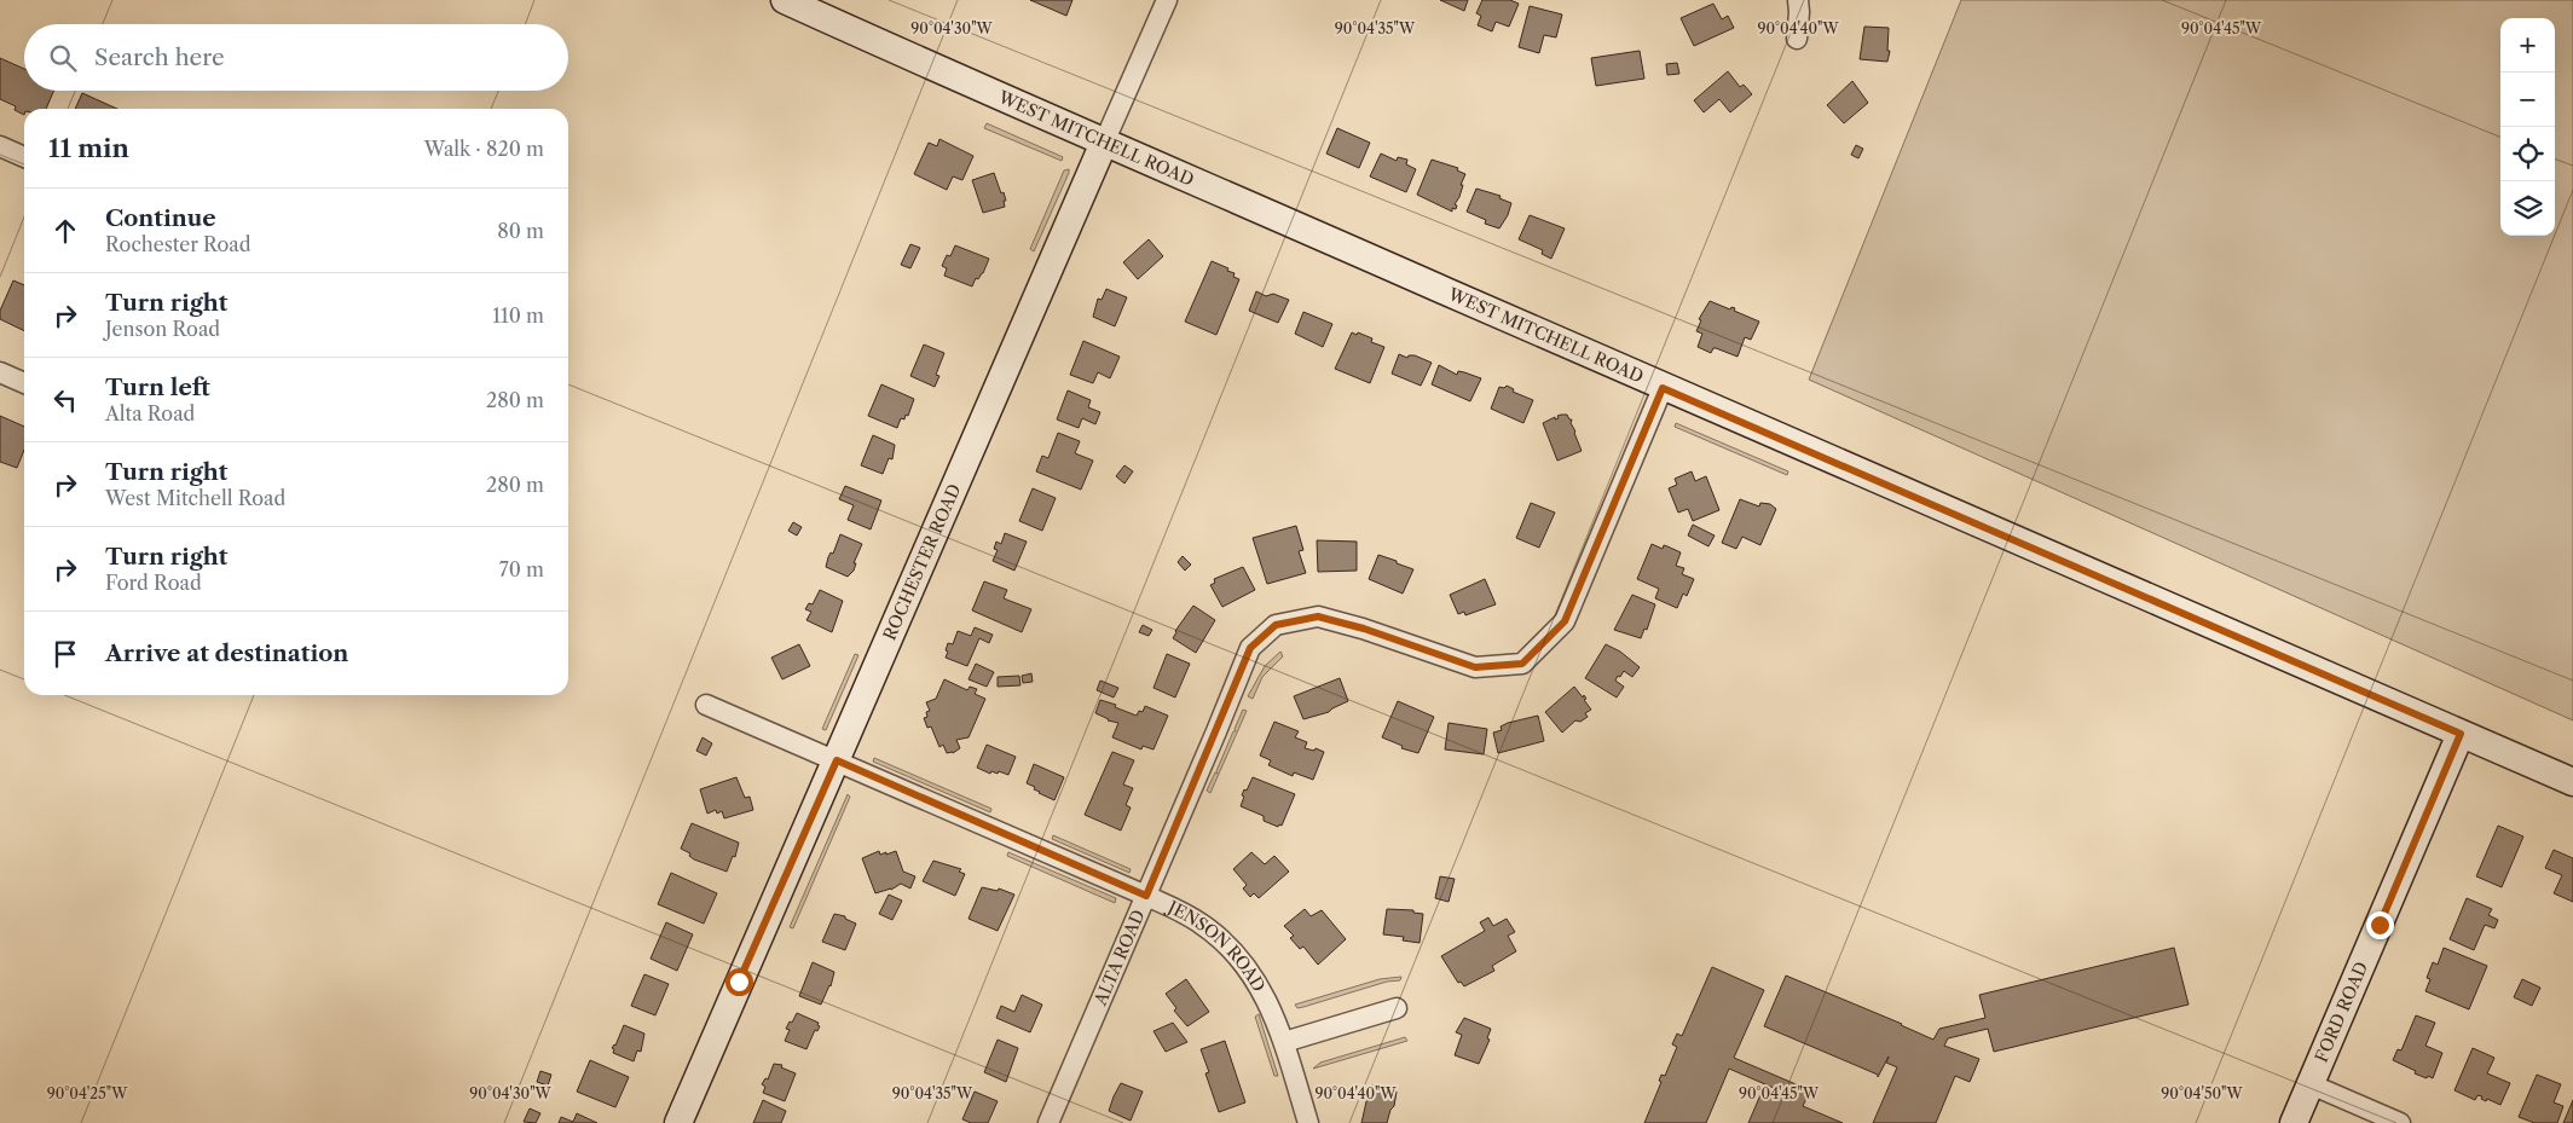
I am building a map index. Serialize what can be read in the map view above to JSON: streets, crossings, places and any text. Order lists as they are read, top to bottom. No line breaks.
{"streets":{"main road":["WEST MITCHELL ROAD","ROCHESTER ROAD","FORD ROAD"],"street":["JENSON ROAD","ALTA ROAD"]},"crossings":[["WEST MITCHELL ROAD","ROCHESTER ROAD"],["WEST MITCHELL ROAD","ALTA ROAD"],["WEST MITCHELL ROAD","FORD ROAD"],["ROCHESTER ROAD","JENSON ROAD"],["JENSON ROAD","ALTA ROAD"]],"page":{"map_buttons":["+","−"],"search":"Search here","heading":["11 min","Walk · 820 m"],"list":[["Continue","Rochester Road","80 m"],["Turn right","Jenson Road","110 m"],["Turn left","Alta Road","280 m"],["Turn right","West Mitchell Road","280 m"],["Turn right","Ford Road","70 m"],"Arrive at destination"]},"coordinates":["90°04'30\"W","90°04'35\"W","90°04'40\"W","90°04'45\"W","90°04'25\"W","90°04'50\"W"]}
